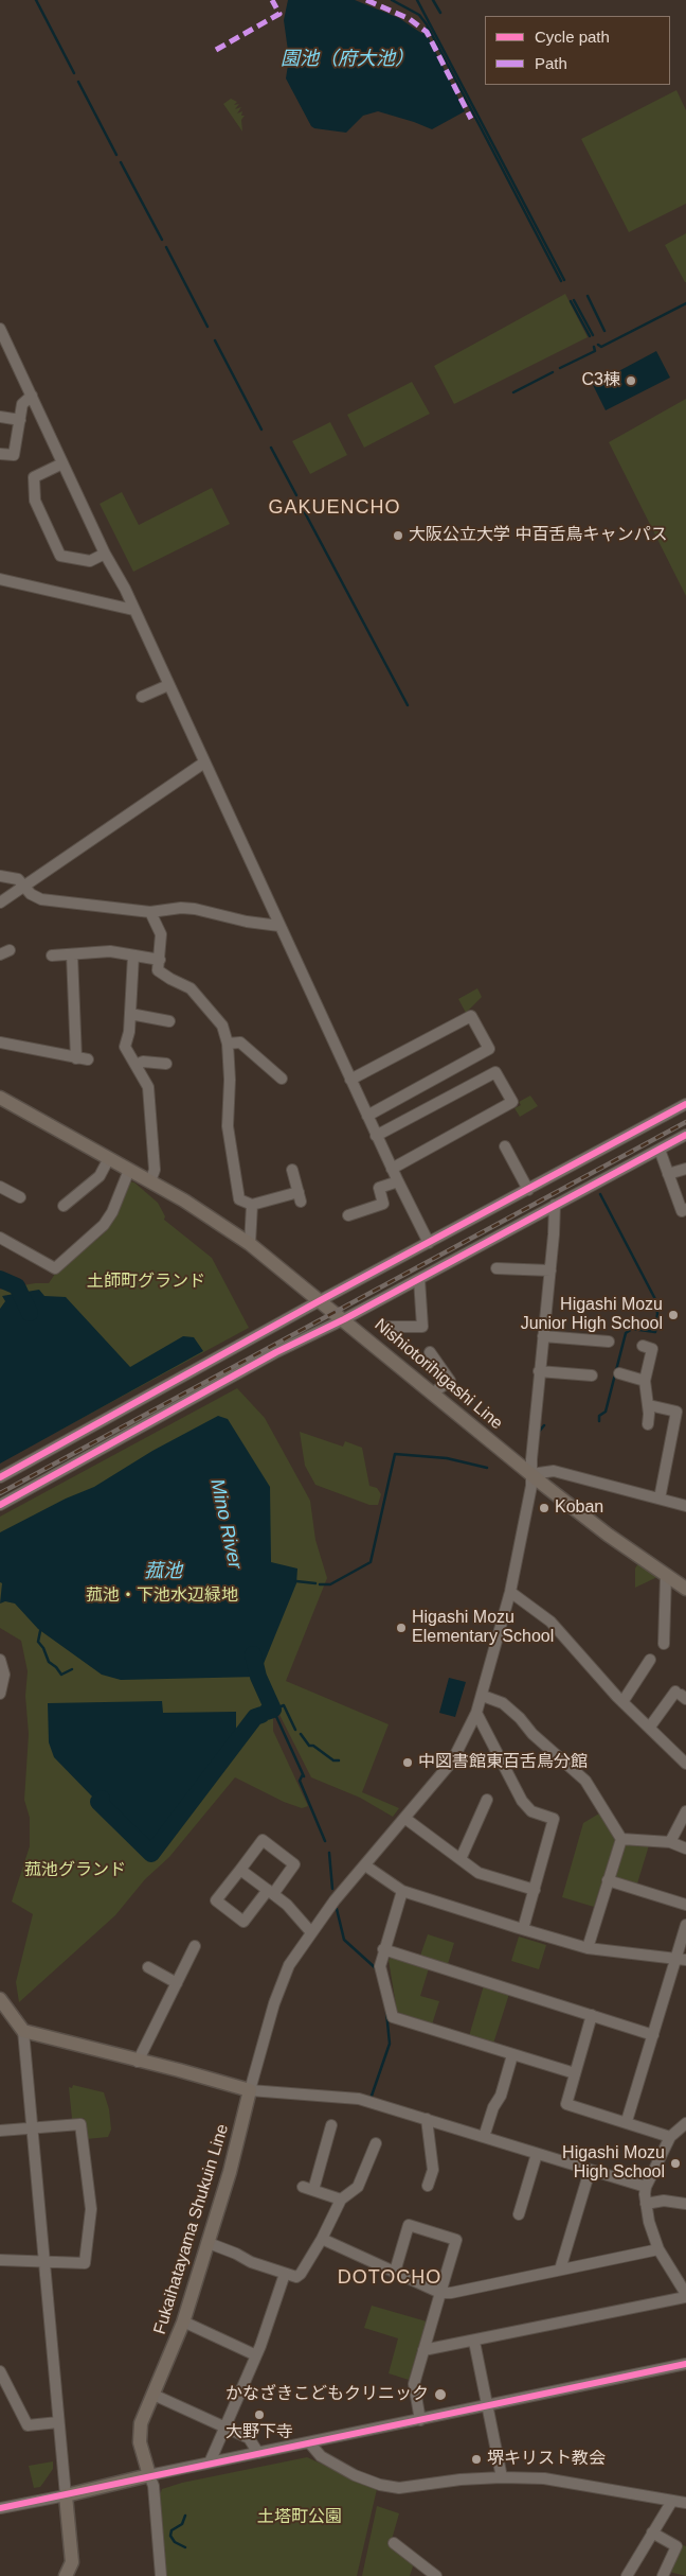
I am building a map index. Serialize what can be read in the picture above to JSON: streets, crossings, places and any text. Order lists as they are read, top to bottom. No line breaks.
{"streets":{"main road":["Nishiotorihigashi Line","Fukaihatayama Shukuin Line"]},"districts":["GAKUENCHO","DOTOCHO"],"water":["園池（府大池）","Mino River","菰池"],"parks":["土師町グランド","菰池・下池水辺緑地","菰池グランド","土塔町公園"],"places":["C3棟","大阪公立大学 中百舌鳥キャンパス","Higashi Mozu Junior High School","Koban","Higashi Mozu Elementary School","中図書館東百舌鳥分館","Higashi Mozu High School","かなざきこどもクリニック","大野下寺","堺キリスト教会"],"legend":["Cycle path","Path"]}
